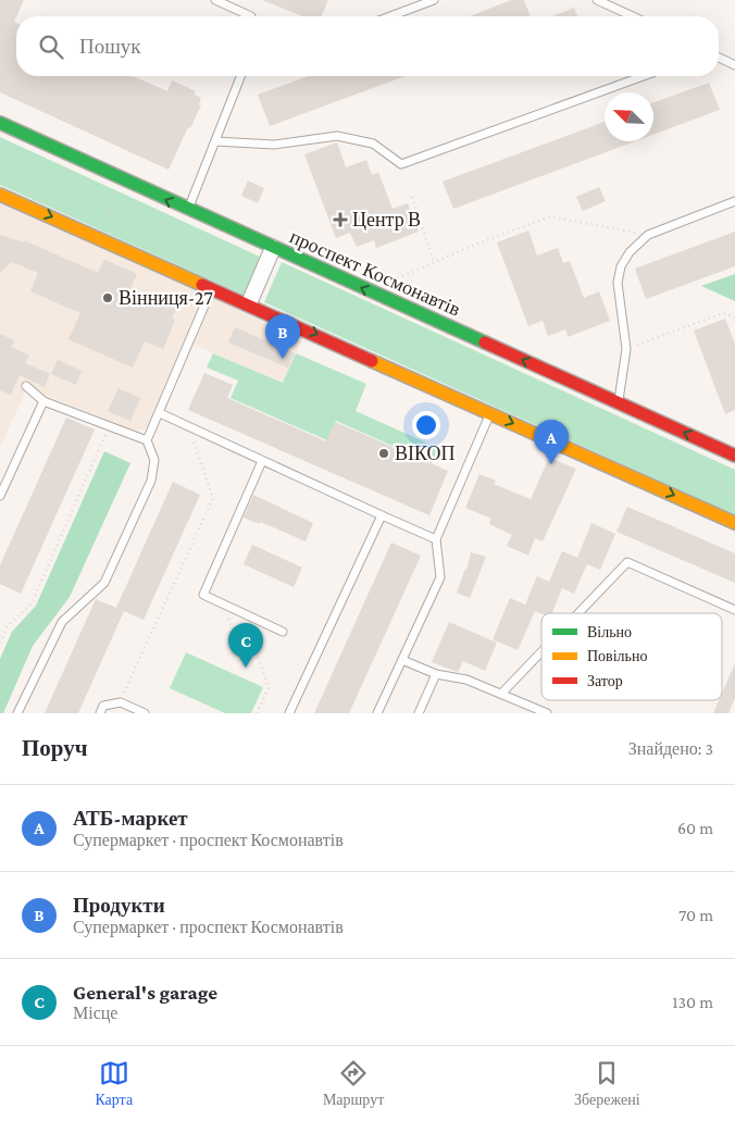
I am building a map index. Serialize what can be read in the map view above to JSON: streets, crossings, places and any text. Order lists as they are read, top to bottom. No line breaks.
{"streets":{"street":["проспект Космонавтів"]},"places":{"health":["Центр В"],"other":["Вінниця-27","ВІКОП"]},"legend":["Вільно","Повільно","Затор"],"north":"top left","page":{"search":"Пошук","pins":["B","A","C"],"heading":["Поруч","Знайдено: 3"],"list":[{"mark":"A","name":"АТБ-маркет","note":"Супермаркет · проспект Космонавтів","value":"60 m"},{"mark":"B","name":"Продукти","note":"Супермаркет · проспект Космонавтів","value":"70 m"},{"mark":"C","name":"General's garage","note":"Місце","value":"130 m"}],"nav":["Карта","Маршрут","Збережені"]}}
